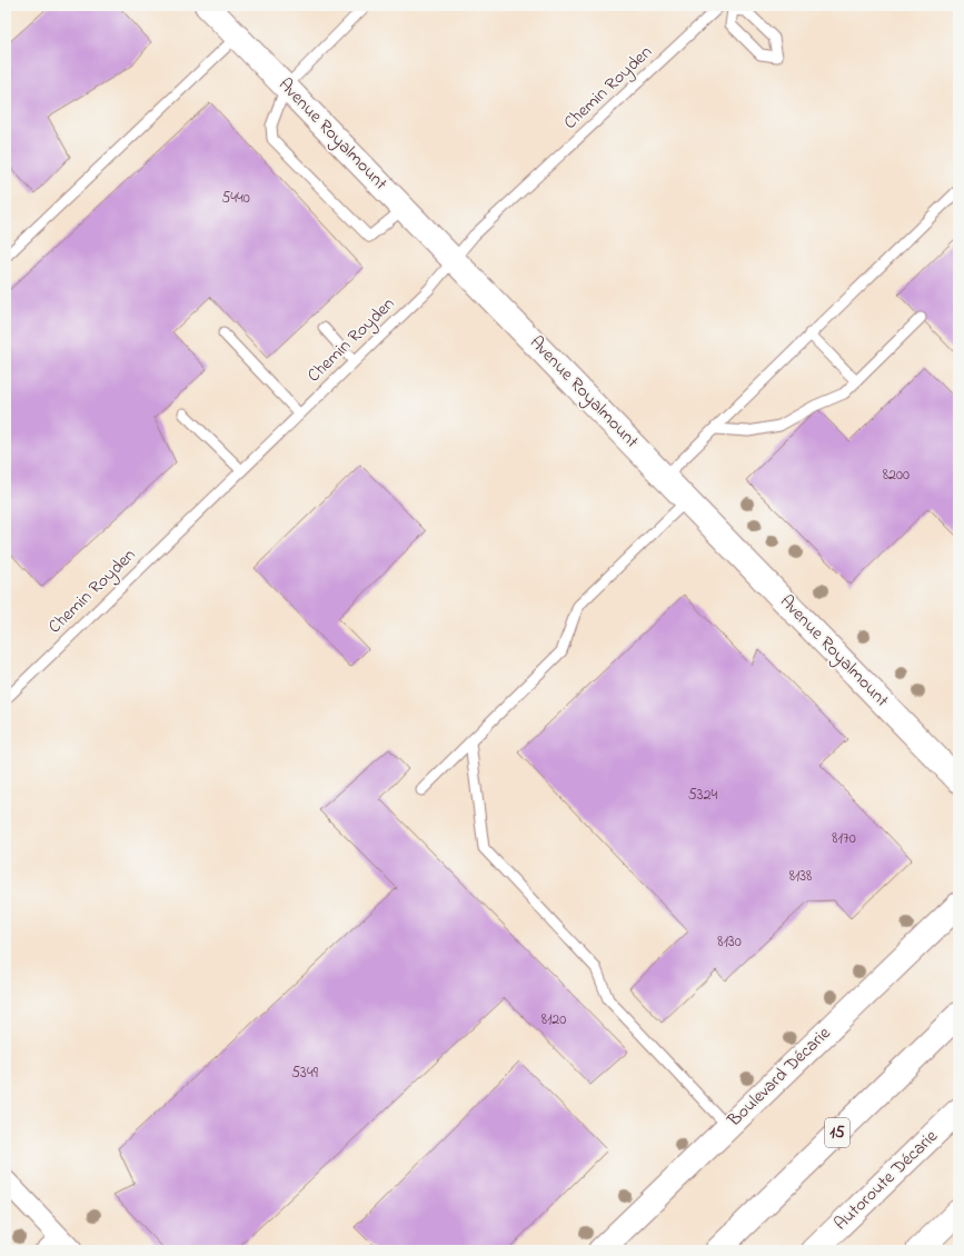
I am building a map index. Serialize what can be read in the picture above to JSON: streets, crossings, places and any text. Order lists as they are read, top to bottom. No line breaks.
{"streets":{"main road":["Avenue Royalmount","Boulevard Décarie","15","Autoroute Décarie"],"lane":["Chemin Royden"]},"crossings":[["Chemin Royden","Avenue Royalmount"]],"house_numbers":["5440","8200","5324","8170","8138","8130","8120","5349"]}
